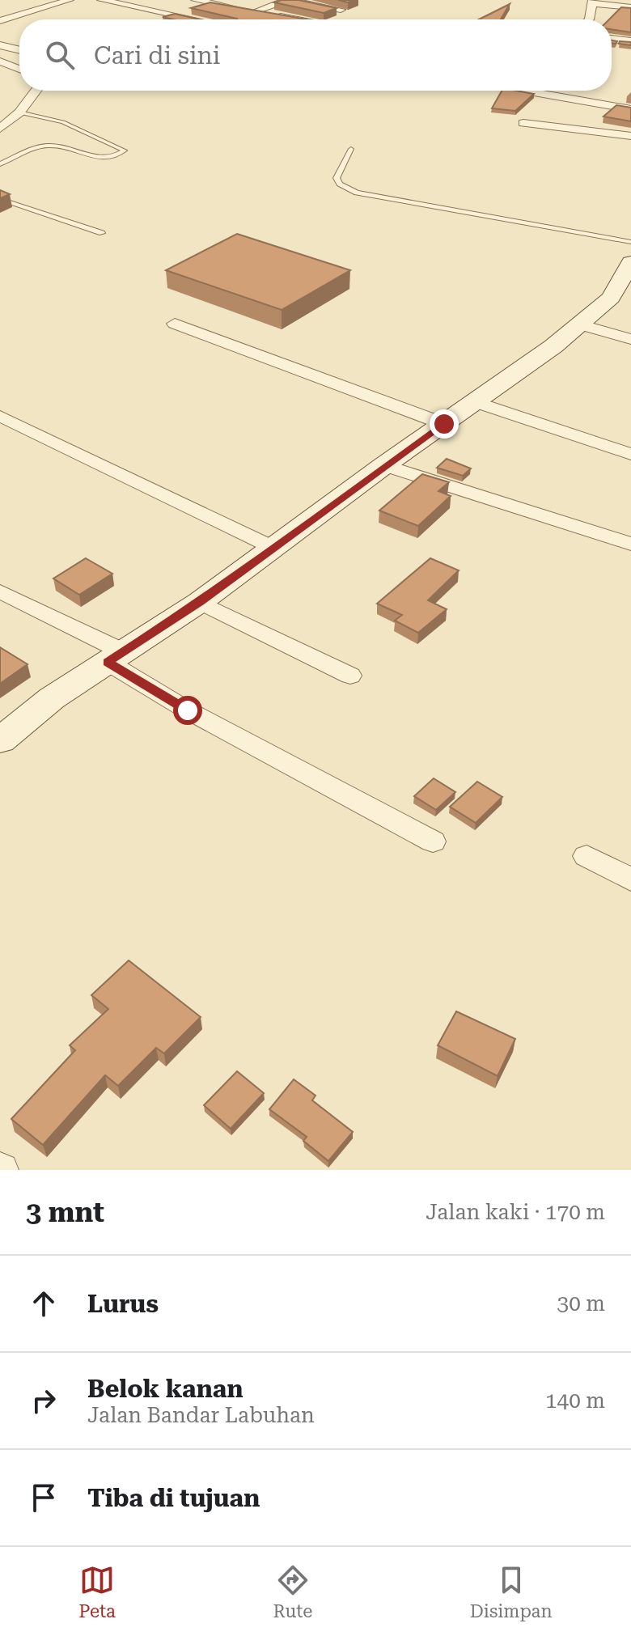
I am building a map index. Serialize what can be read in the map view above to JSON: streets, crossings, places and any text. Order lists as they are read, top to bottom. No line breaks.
{"page":{"search":"Cari di sini","heading":["3 mnt","Jalan kaki · 170 m"],"list":[["Lurus","30 m"],["Belok kanan","Jalan Bandar Labuhan","140 m"],"Tiba di tujuan"],"nav":["Peta","Rute","Disimpan"]}}
